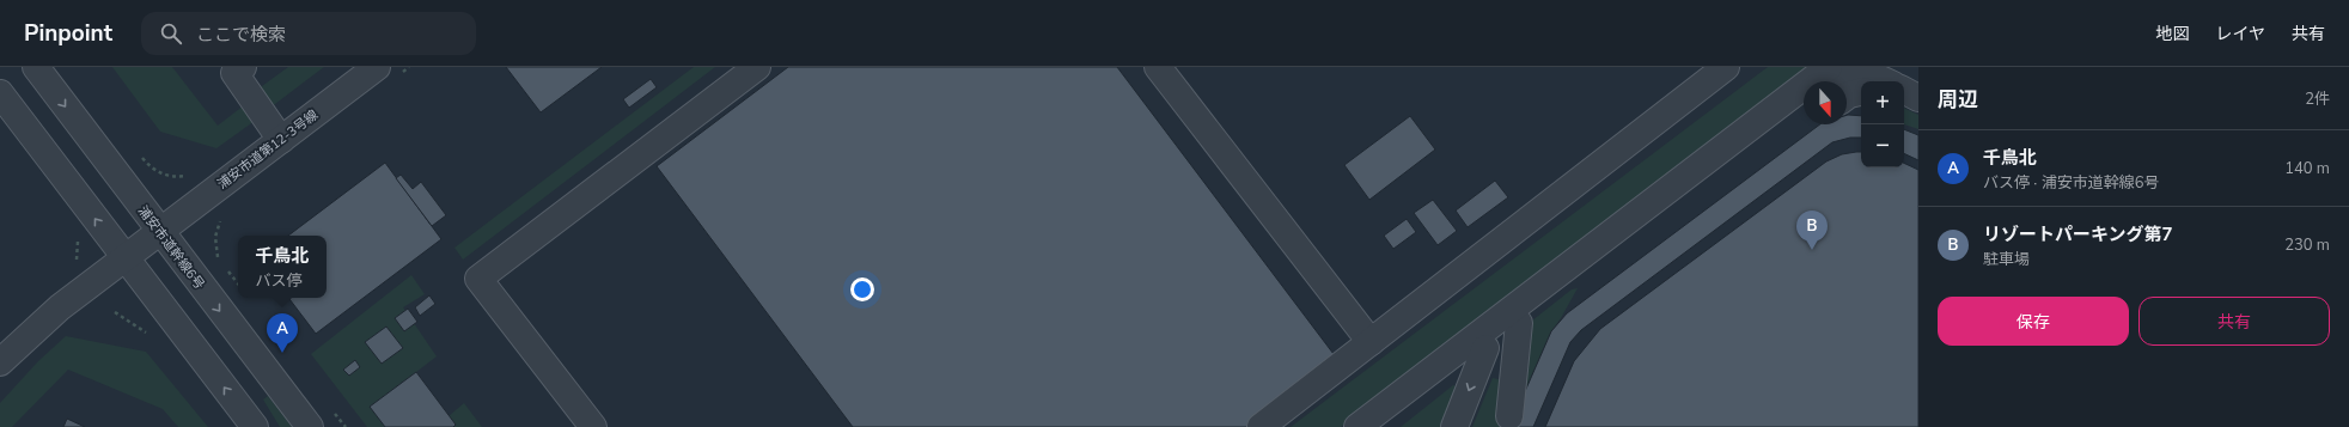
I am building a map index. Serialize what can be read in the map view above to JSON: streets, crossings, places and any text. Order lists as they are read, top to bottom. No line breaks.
{"streets":{"street":["浦安市道第12-3号線","浦安市道幹線6号"]},"crossings":[["浦安市道第12-3号線","浦安市道幹線6号"]],"north":"bottom","page":{"header":"Pinpoint","search":"ここで検索","nav":["地図","レイヤ","共有"],"heading":["周辺","2件"],"map_buttons":["+","−"],"list":[{"mark":"A","name":"千鳥北","note":"バス停 · 浦安市道幹線6号","value":"140 m"},{"mark":"B","name":"リゾートパーキング第7","note":"駐車場","value":"230 m"}],"pins":["B","A"],"popup":["千鳥北","バス停"],"buttons":["保存","共有"]}}
